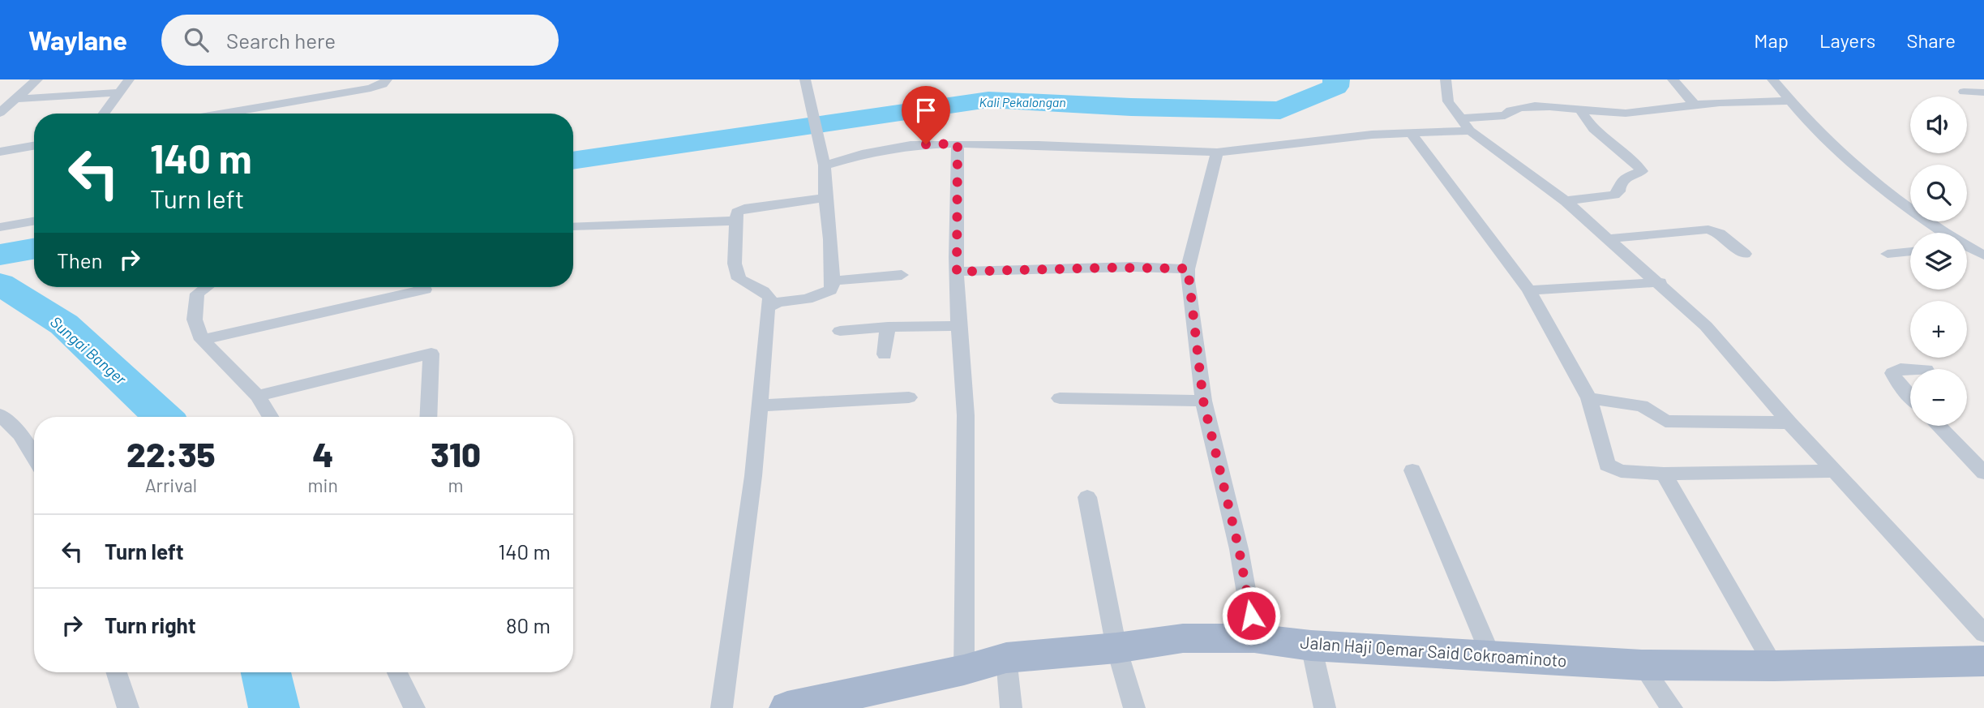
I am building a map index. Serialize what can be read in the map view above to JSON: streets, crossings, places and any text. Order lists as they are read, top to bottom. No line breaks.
{"streets":{"main road":["Jalan Haji Oemar Said Cokroaminoto"]},"water":["Kali Pekalongan","Sungai Banger"],"page":{"header":"Waylane","search":"Search here","nav":["Map","Layers","Share"],"map_buttons":["+","−"],"turn":["140 m","Turn left"],"then":"Then","eta":["22:35","Arrival","4","min","310","m"],"list":[{"name":"Turn left","value":"140 m"},{"name":"Turn right","value":"80 m"}]}}
